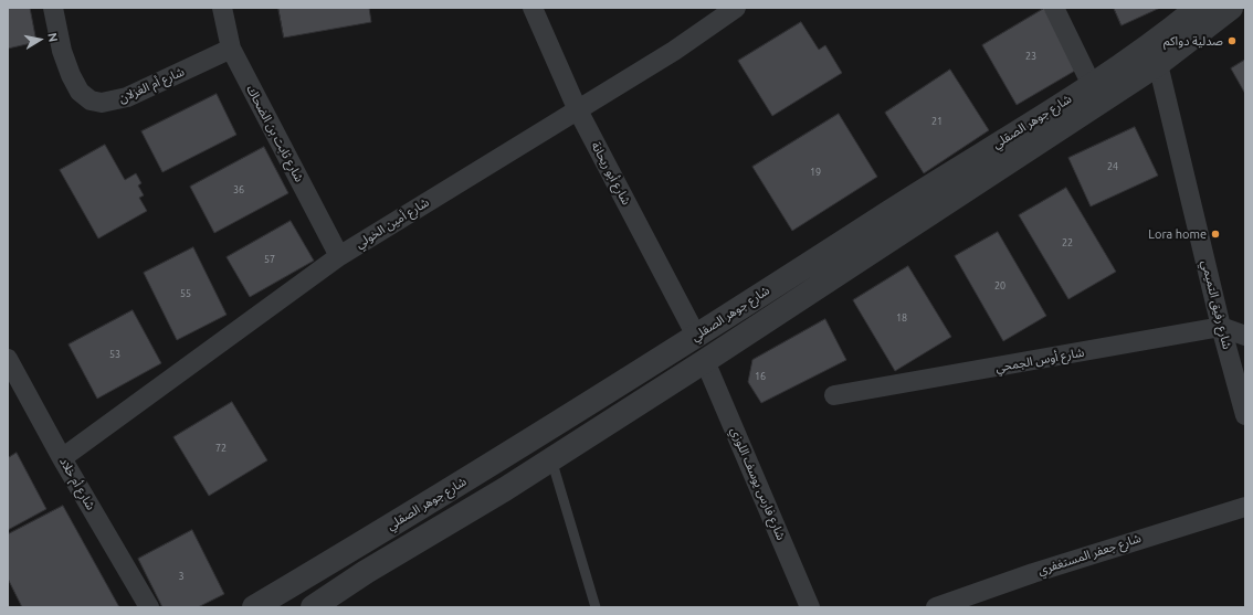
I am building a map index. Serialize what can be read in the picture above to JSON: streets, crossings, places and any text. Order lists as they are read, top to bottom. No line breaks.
{"streets":{"street":["شارع أم الغزلان","شارع جوهر الصقلي","شارع ثابت بن الضحاك","شارع أبو ريحانة","شارع أمين الخولي","شارع رفيق التميمي","شارع أوس الجمحي","شارع أم خلاد","شارع فارس يوسف اللوزي","شارع جعفر المستغفري"]},"crossings":[["شارع أم الغزلان","شارع ثابت بن الضحاك"],["شارع جوهر الصقلي","شارع أبو ريحانة"],["شارع جوهر الصقلي","شارع رفيق التميمي"],["شارع جوهر الصقلي","شارع فارس يوسف اللوزي"],["شارع ثابت بن الضحاك","شارع أمين الخولي"],["شارع أبو ريحانة","شارع أمين الخولي"],["شارع أمين الخولي","شارع أم خلاد"],["شارع رفيق التميمي","شارع أوس الجمحي"]],"places":["صدلية دواكم","Lora home"],"house_numbers":["23","21","24","19","36","22","57","20","55","18","53","16","72","3"],"north":"right"}
